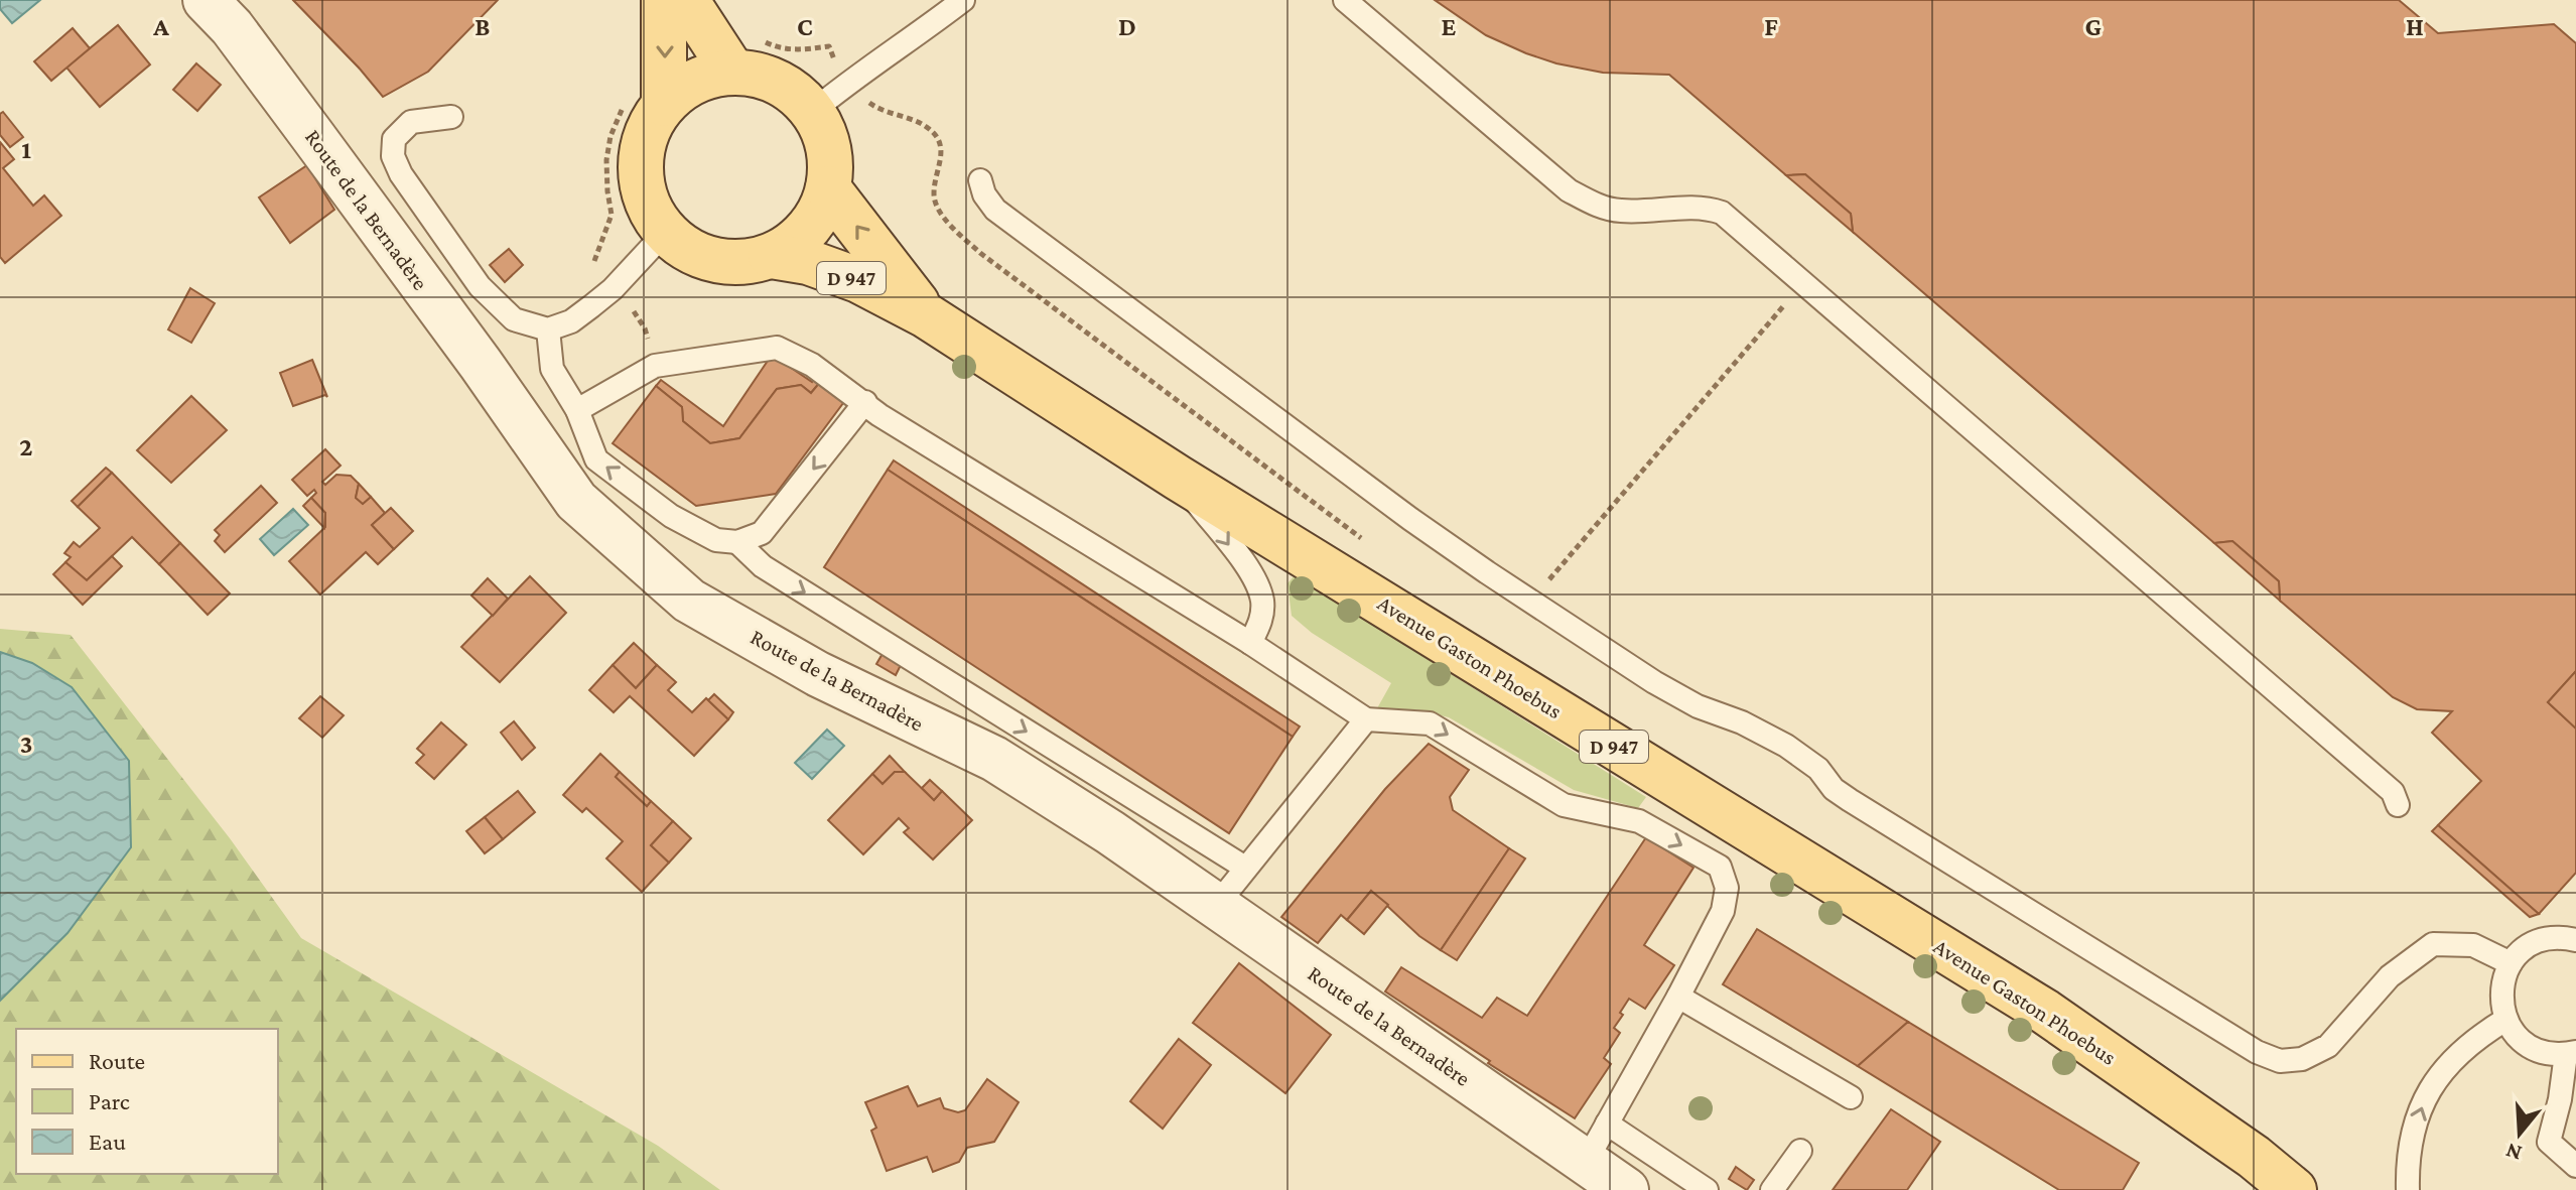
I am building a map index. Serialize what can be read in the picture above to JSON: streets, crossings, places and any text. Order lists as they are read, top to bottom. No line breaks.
{"streets":{"main road":["D 947","Avenue Gaston Phoebus"],"street":["Route de la Bernadère"]},"legend":["Route","Parc","Eau"],"north":"bottom","grid":{"columns":["A","B","C","D","E","F","G","H"],"rows":["1","2","3"]}}
